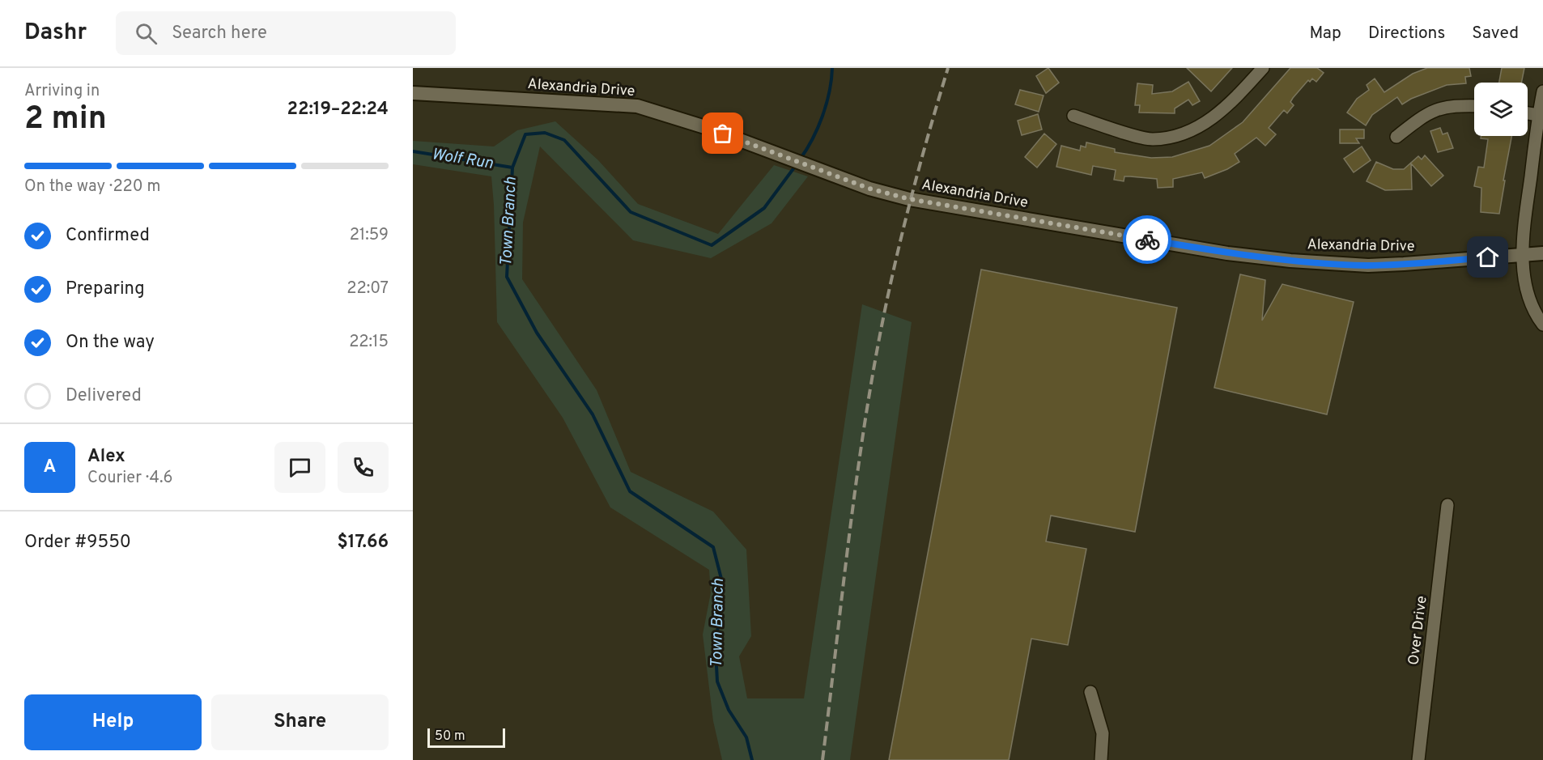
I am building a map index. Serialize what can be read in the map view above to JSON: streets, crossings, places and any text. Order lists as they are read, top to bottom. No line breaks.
{"streets":{"street":["Alexandria Drive","Over Drive"]},"water":["Wolf Run","Town Branch"],"scale_bar":"50 m","page":{"header":"Dashr","search":"Search here","nav":["Map","Directions","Saved"],"heading":["2 min","Arriving in","22:19–22:24"],"panel":["Alex","Courier · 4.6","Order #9550","$17.66"],"bar":"On the way · 220 m","list":[["Confirmed","21:59"],["Preparing","22:07"],["On the way","22:15"],"Delivered"],"round":"A","buttons":["Help","Share"],"scale":"50 m"}}
